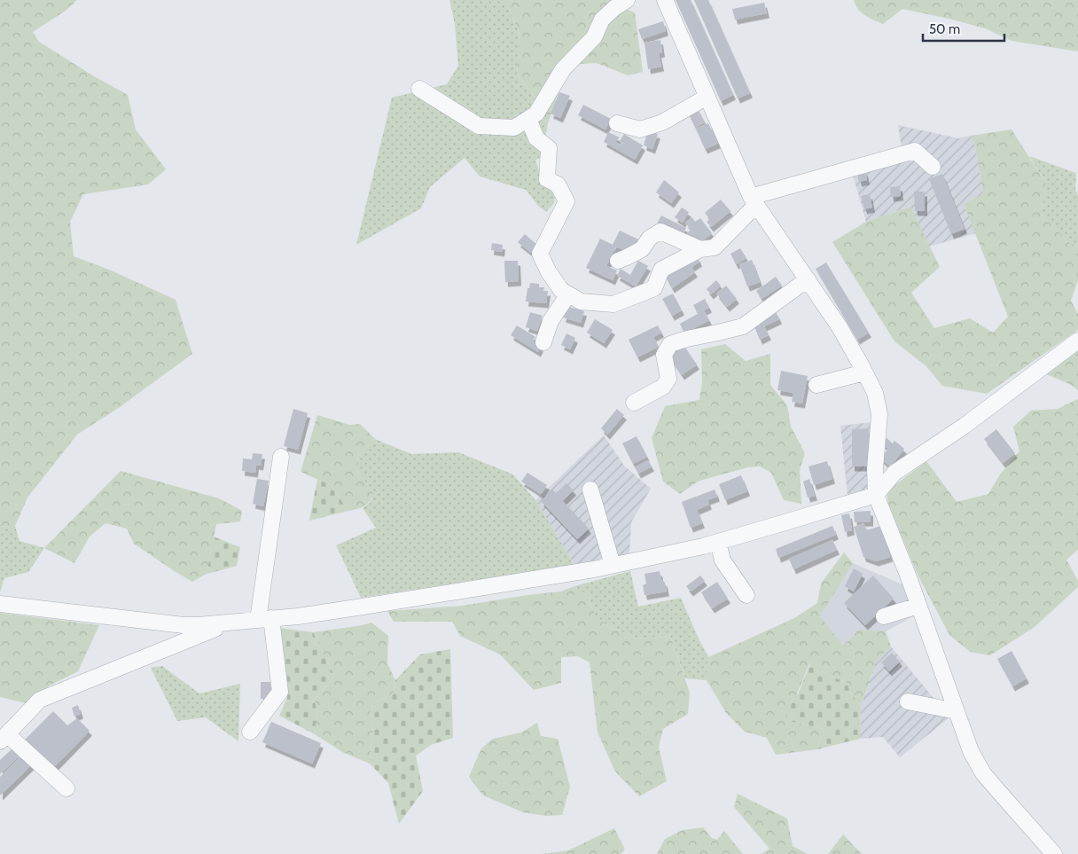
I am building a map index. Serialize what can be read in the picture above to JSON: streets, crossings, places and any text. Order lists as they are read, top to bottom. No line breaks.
{"scale_bar":"50 m"}
